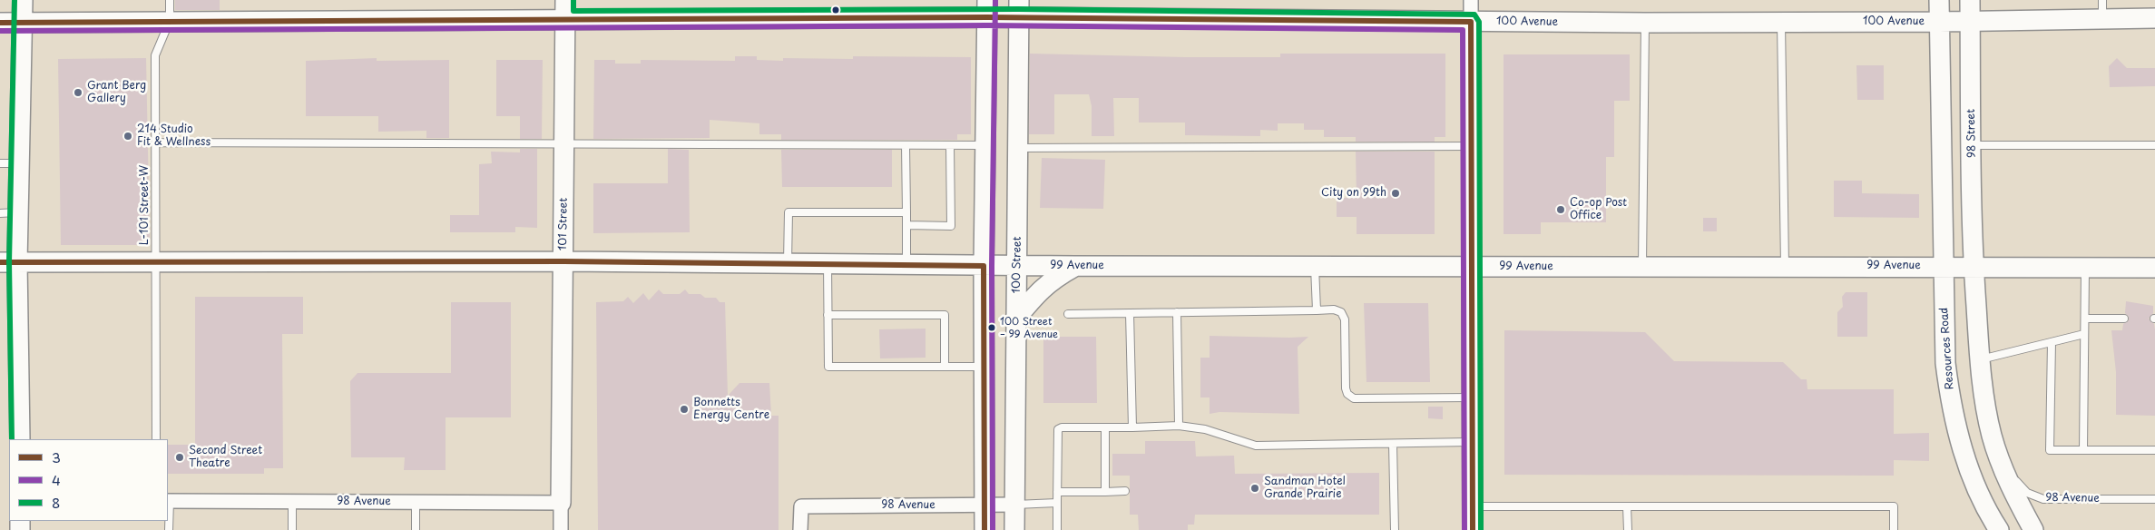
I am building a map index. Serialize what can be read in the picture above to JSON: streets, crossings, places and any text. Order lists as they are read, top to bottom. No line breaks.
{"streets":{"main road":["100 Avenue","98 Street","101 Street","100 Street","99 Avenue","Resources Road"],"street":["98 Avenue"],"lane":["L-101 Street-W"]},"crossings":[["100 Avenue","98 Street"],["100 Avenue","L-101 Street-W"],["100 Avenue","101 Street"],["100 Avenue","100 Street"],["98 Street","99 Avenue"],["L-101 Street-W","99 Avenue"],["101 Street","99 Avenue"],["101 Street","98 Avenue"],["100 Street","99 Avenue"],["100 Street","98 Avenue"],["99 Avenue","Resources Road"]],"places":["Grant Berg Gallery","214 Studio Fit & Wellness","City on 99th","Co-op Post Office","100 Street – 99 Avenue","Bonnetts Energy Centre","Second Street Theatre","Sandman Hotel Grande Prairie"],"lines":["transit line 4","transit line 8","transit line 3"],"legend":["3","4","8"]}
